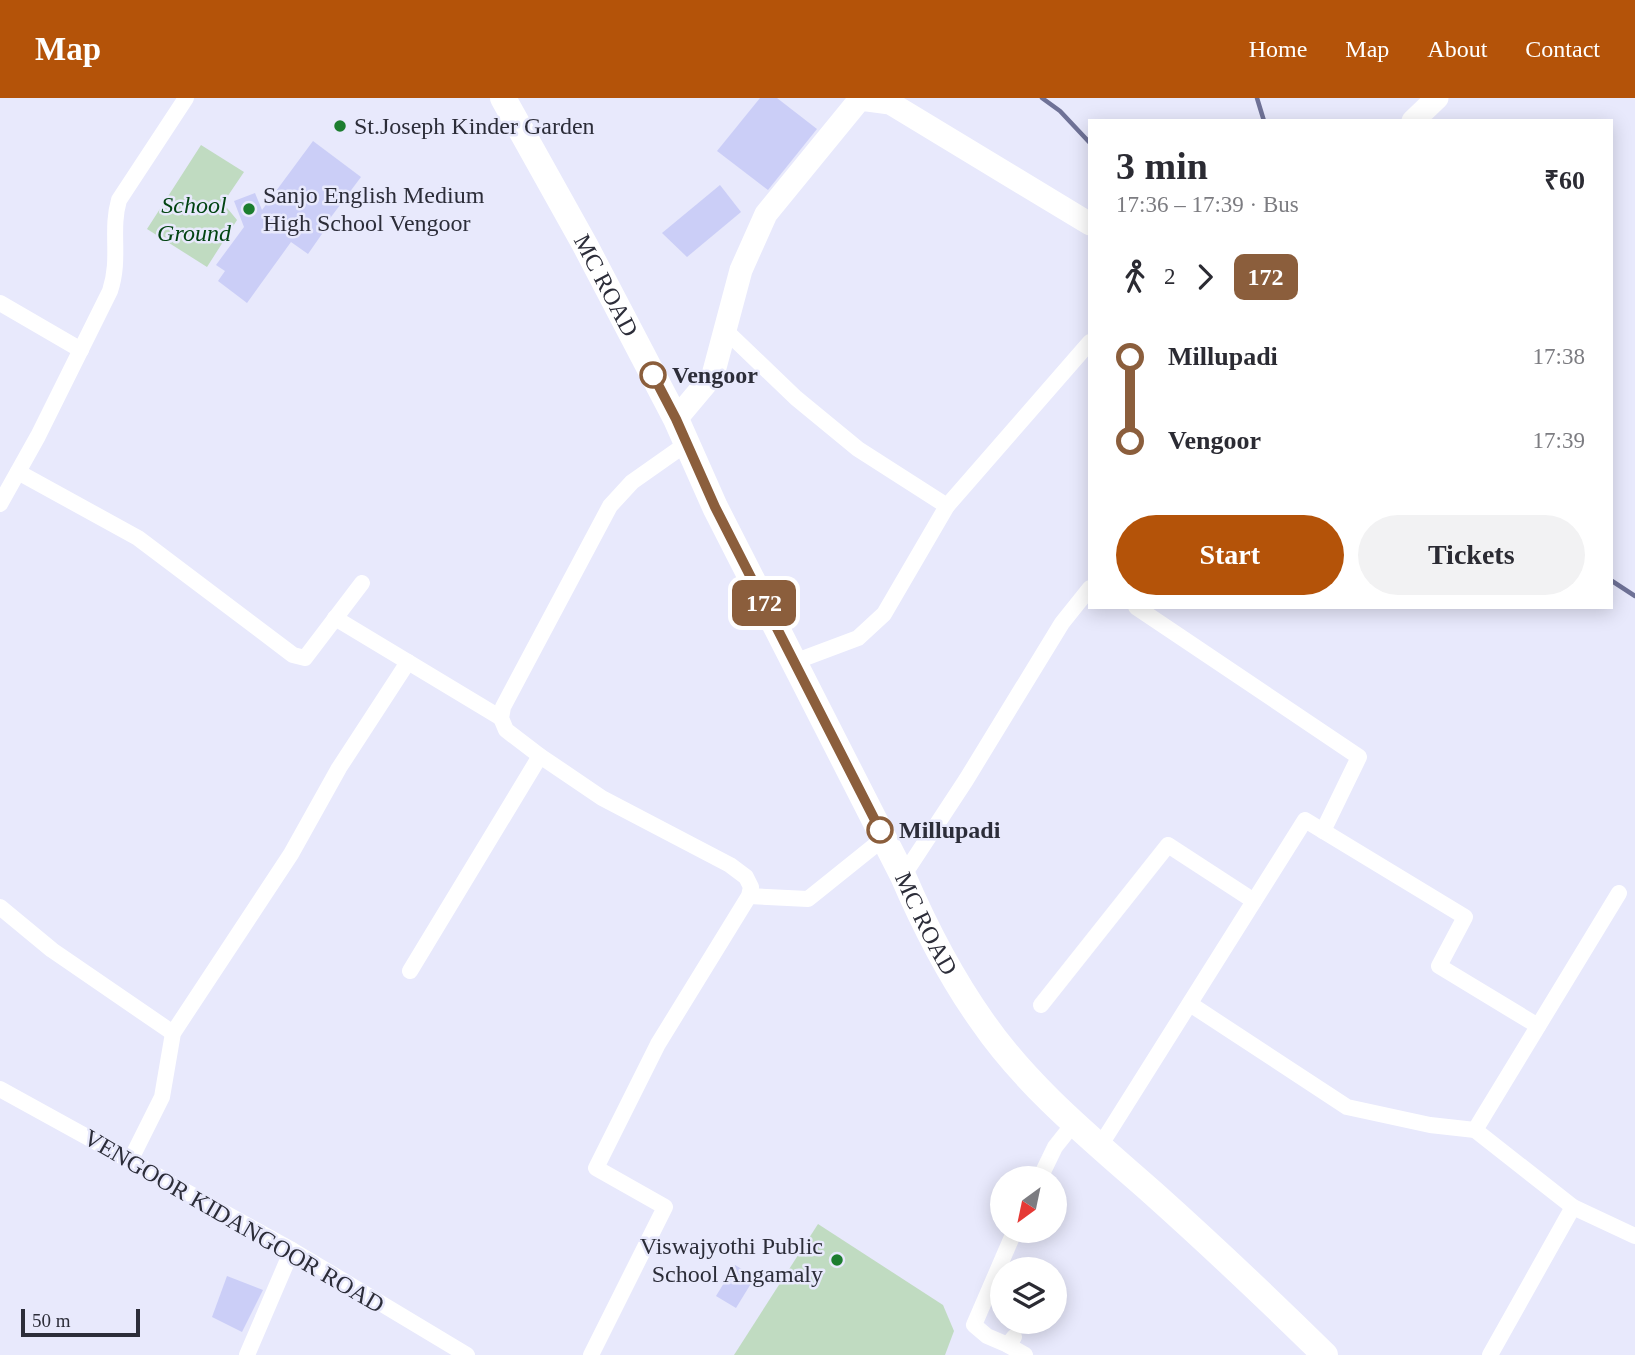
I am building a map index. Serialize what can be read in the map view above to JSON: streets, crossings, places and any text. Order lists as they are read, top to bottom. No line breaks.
{"streets":{"main road":["MC ROAD"],"street":["VENGOOR KIDANGOOR ROAD"]},"parks":["School Ground"],"places":["St.Joseph Kinder Garden","Sanjo English Medium High School Vengoor","Vengoor","Millupadi","Viswajyothi Public School Angamaly"],"lines":["bus line 172"],"scale_bar":"50 m","north":"bottom left","page":{"header":"Map","nav":["Home","Map","About","Contact"],"on_map":"172","heading":["3 min","17:36 – 17:39 · Bus","₹60"],"legs":["2","172"],"list":[{"name":"Millupadi","value":"17:38"},{"name":"Vengoor","value":"17:39"}],"buttons":["Start","Tickets"],"scale":"50 m"}}
